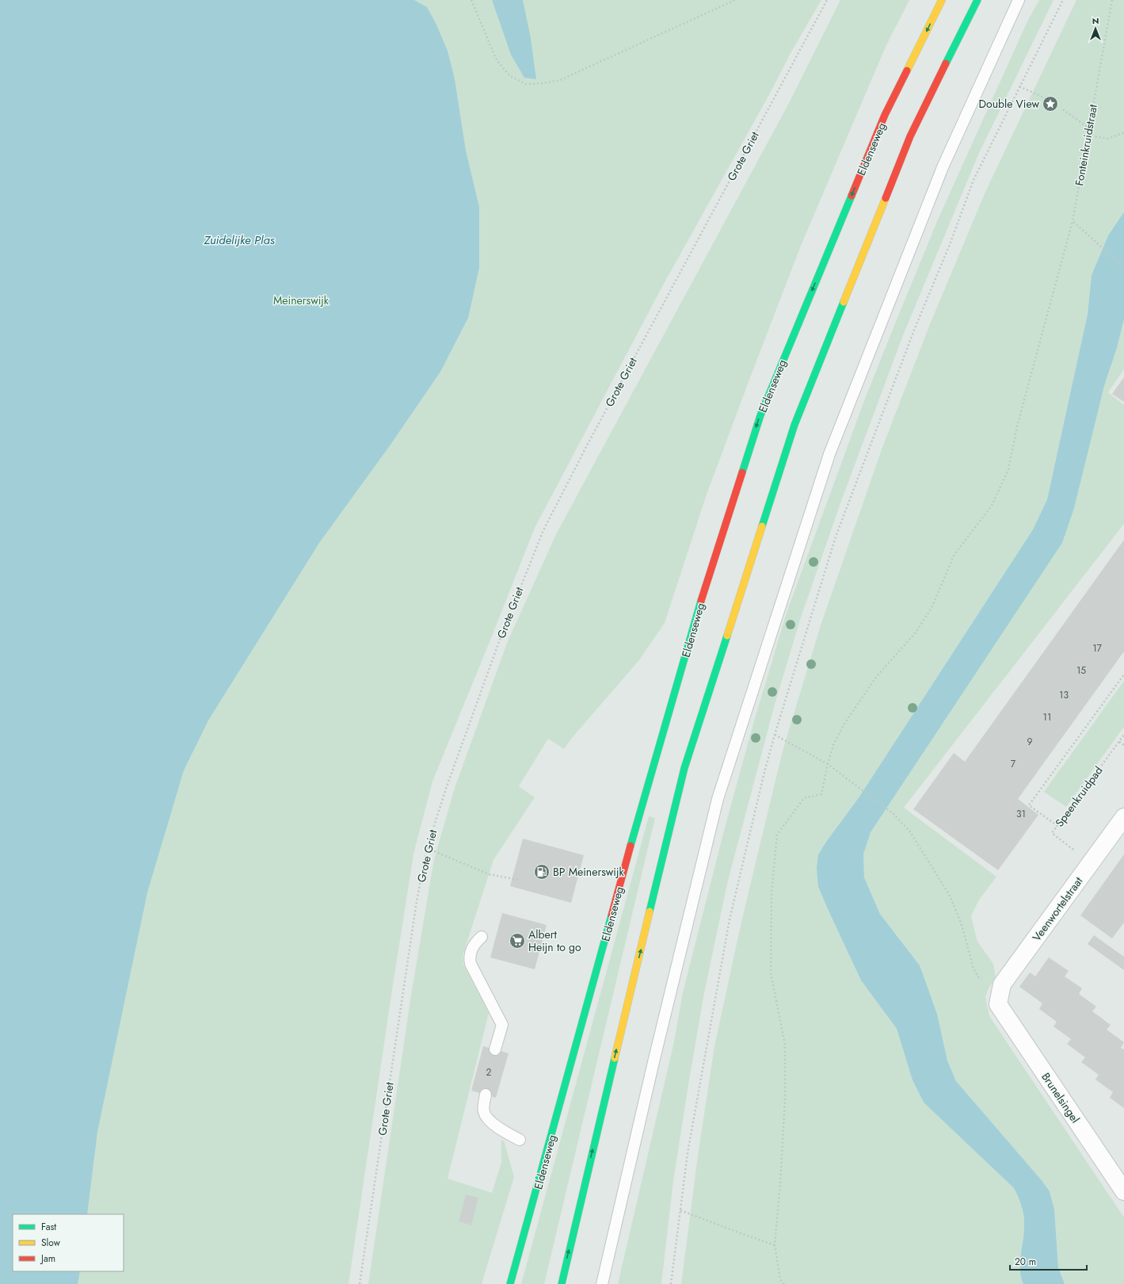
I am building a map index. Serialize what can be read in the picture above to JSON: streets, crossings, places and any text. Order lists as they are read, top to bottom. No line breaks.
{"streets":{"main road":["Eldenseweg"],"street":["Veenwortelstraat","Brunelsingel"],"path":["Fonteinkruidstraat","Grote Griet","Speenkruidpad"]},"crossings":[["Speenkruidpad","Veenwortelstraat"],["Veenwortelstraat","Brunelsingel"]],"water":["Zuidelijke Plas"],"parks":["Meinerswijk"],"places":{"place":["Double View"],"fuel station":["BP Meinerswijk"],"supermarket":["Albert Heijn to go"]},"house_numbers":["17","15","13","11","9","7","31","2"],"legend":["Fast","Slow","Jam"],"scale_bar":"20 m","north":"top"}
